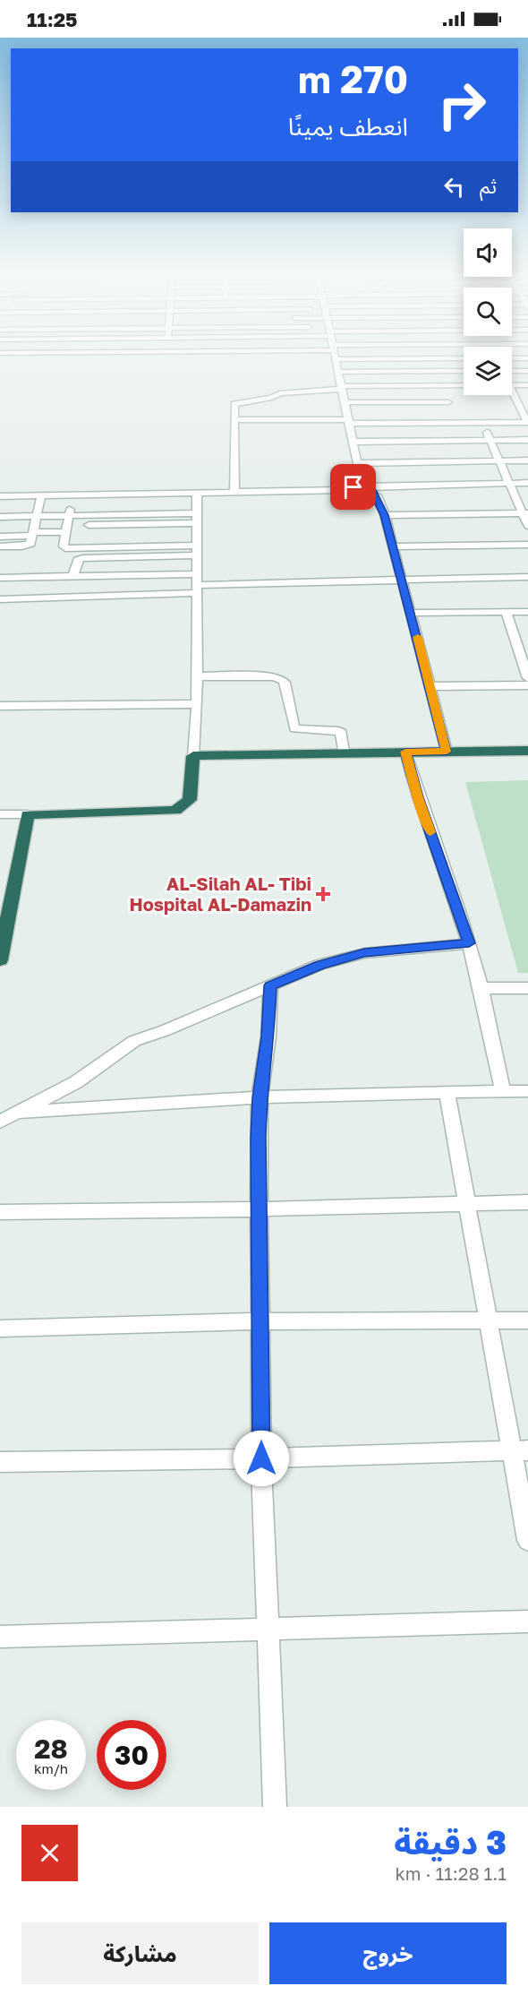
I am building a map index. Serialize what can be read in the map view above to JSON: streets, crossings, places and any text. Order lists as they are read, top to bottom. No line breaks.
{"places":{"health":["AL-Silah AL- Tibi Hospital AL-Damazin"]},"page":{"status":"11:25","turn":["270 m","انعطف يمينًا"],"then":"ثم","speed":"28 km/h","limit":"30","heading":["3 دقيقة","1.1 km · 11:28"],"buttons":["خروج","مشاركة"]}}
